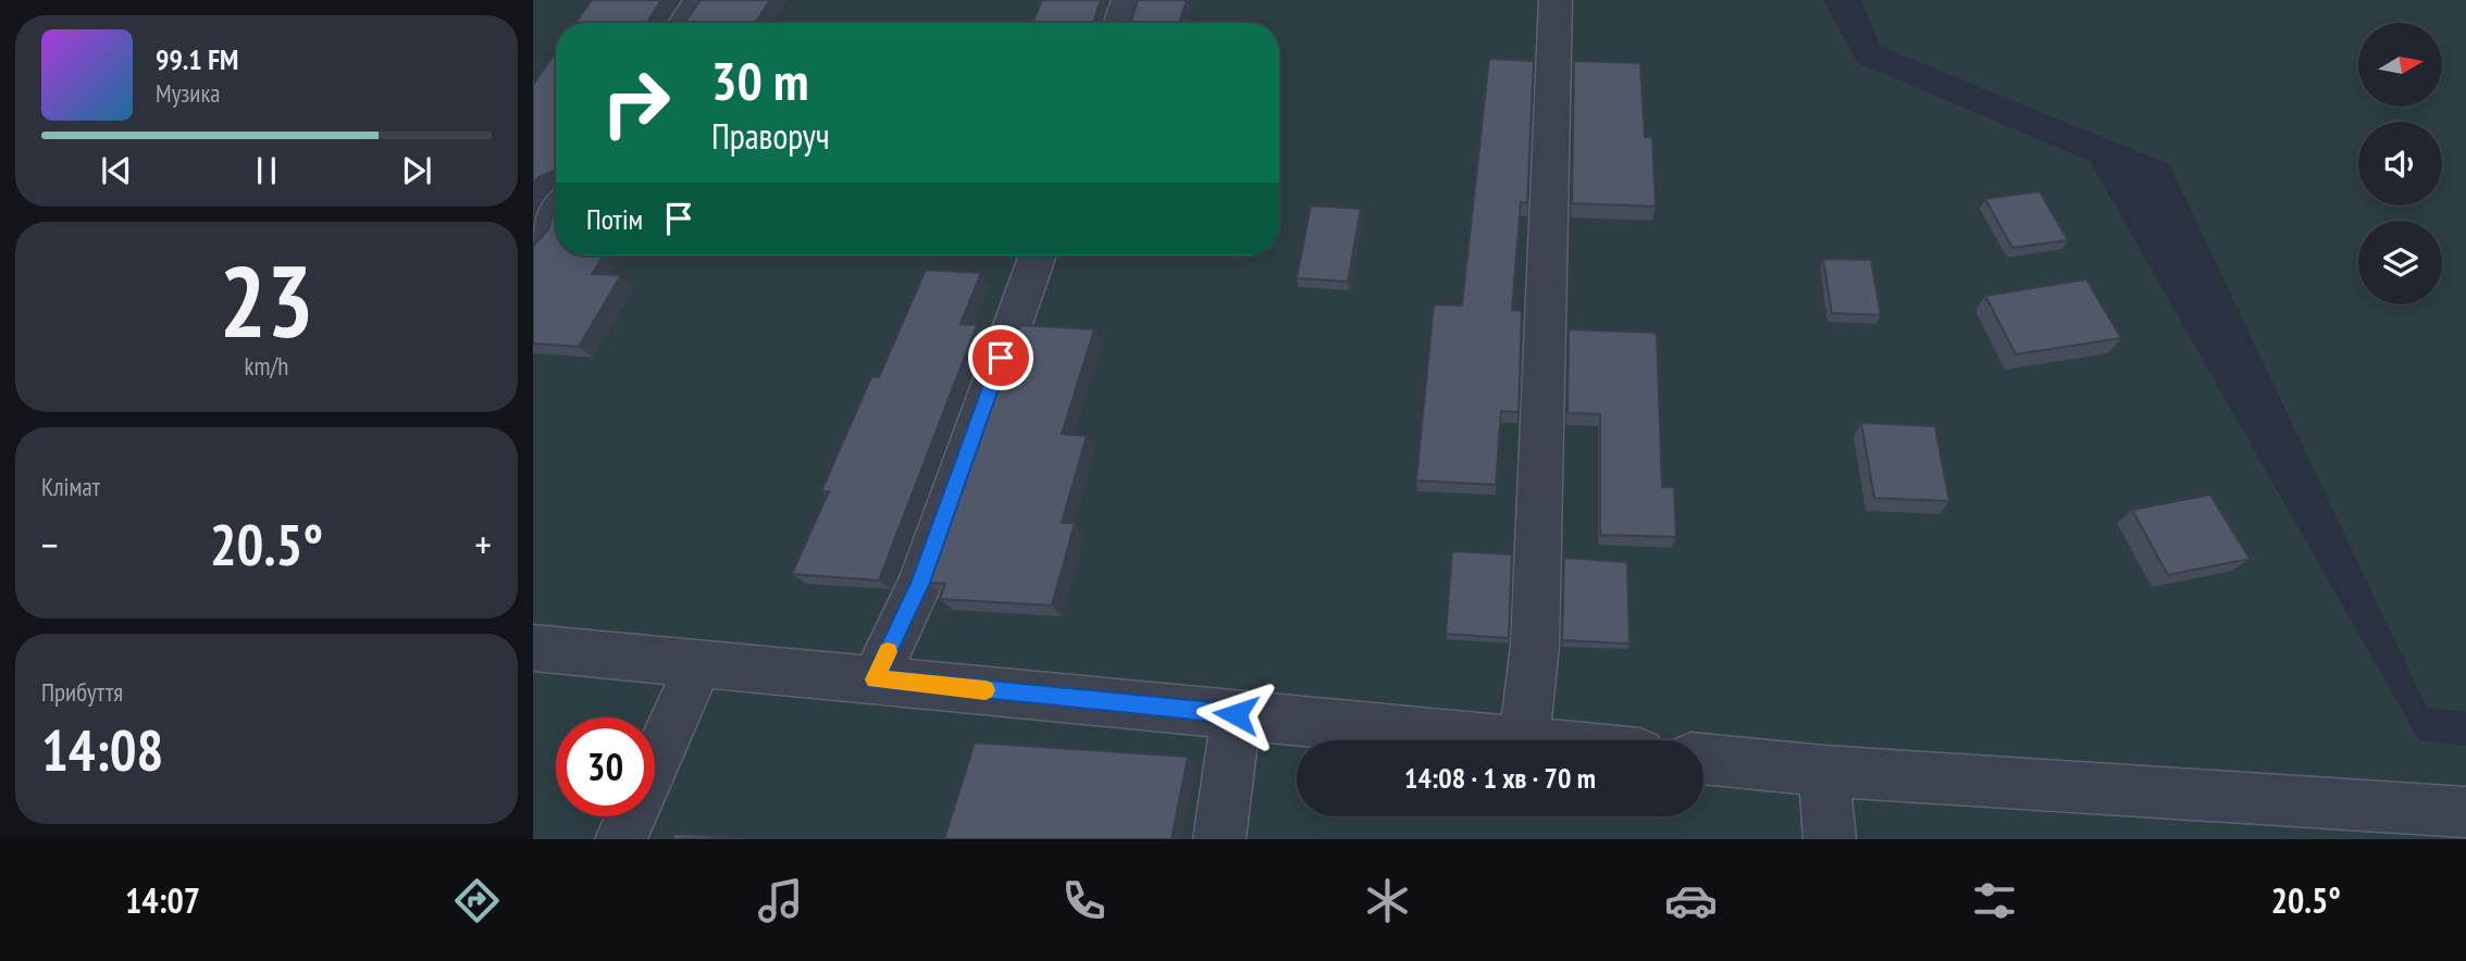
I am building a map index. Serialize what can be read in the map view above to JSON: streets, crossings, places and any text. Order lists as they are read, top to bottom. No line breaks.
{"north":"right","page":{"turn":["30 m","Праворуч"],"song":["99.1 FM","Музика"],"then":"Потім","tile":[["23","km/h"],"Клімат",["Прибуття","14:08"]],"heat":["−","20.5°","+"],"limit":"30","trip":"14:08 · 1 хв · 70 m","tabs":["14:07","20.5°"]}}
